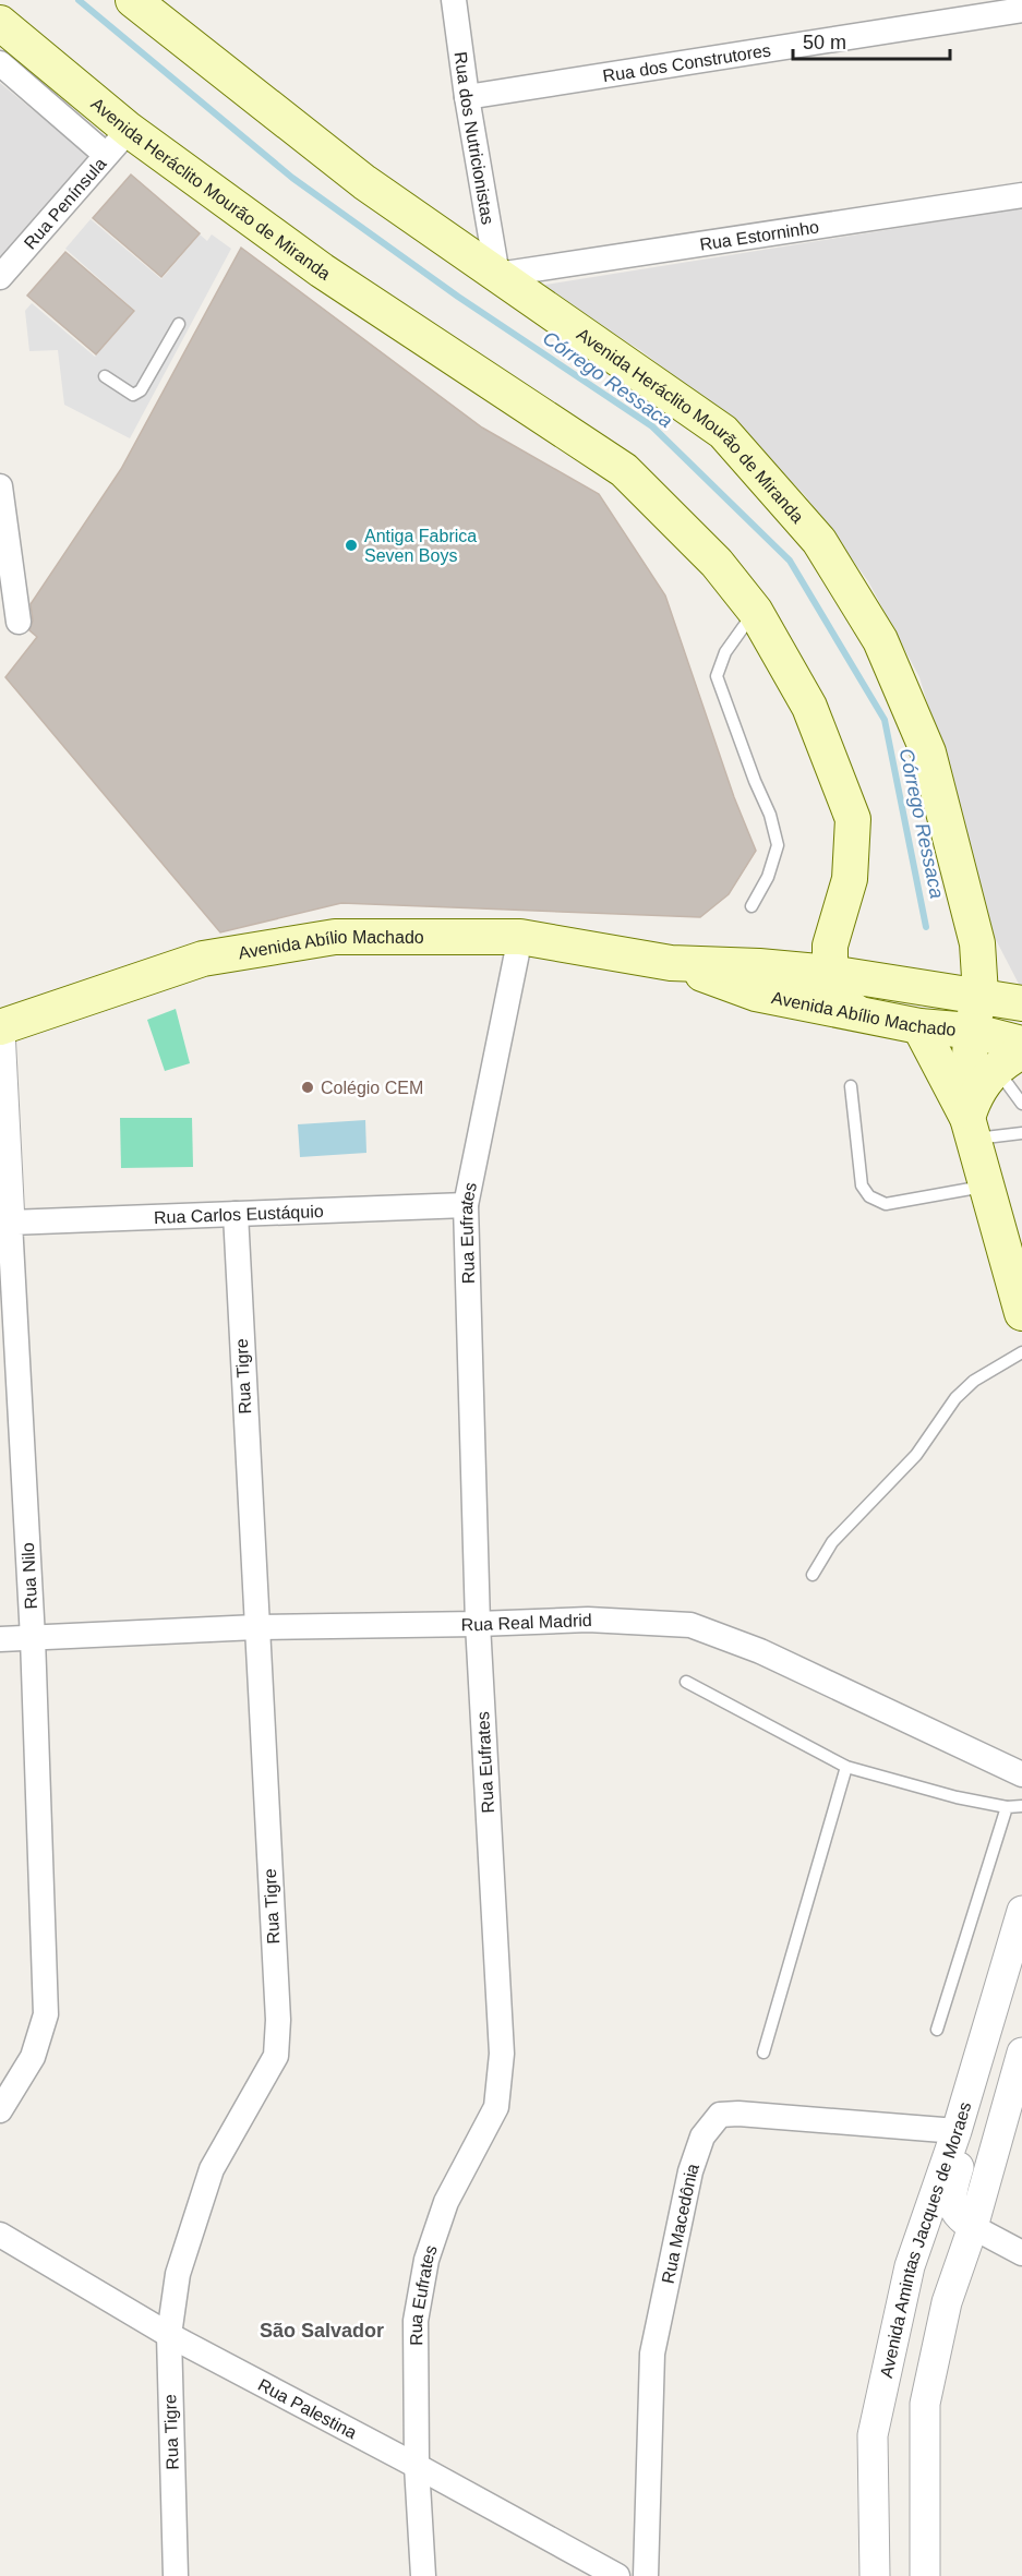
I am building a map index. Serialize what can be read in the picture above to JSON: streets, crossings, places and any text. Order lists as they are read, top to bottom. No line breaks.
{"streets":{"main road":["Avenida Heráclito Mourão de Miranda","Avenida Abílio Machado"],"street":["Rua dos Construtores","Rua dos Nutricionistas","Rua Península","Rua Estorninho","Rua Carlos Eustáquio","Rua Eufrates","Rua Tigre","Rua Nilo","Rua Real Madrid","Rua Macedônia","Avenida Amintas Jacques de Moraes","Rua Palestina"]},"crossings":[["Rua dos Construtores","Rua dos Nutricionistas"],["Rua dos Nutricionistas","Avenida Heráclito Mourão de Miranda"],["Rua dos Nutricionistas","Rua Estorninho"],["Avenida Heráclito Mourão de Miranda","Rua Península"],["Avenida Heráclito Mourão de Miranda","Rua Estorninho"],["Avenida Heráclito Mourão de Miranda","Avenida Abílio Machado"],["Avenida Abílio Machado","Rua Eufrates"],["Avenida Abílio Machado","Rua Nilo"],["Rua Carlos Eustáquio","Rua Eufrates"],["Rua Carlos Eustáquio","Rua Tigre"],["Rua Carlos Eustáquio","Rua Nilo"],["Rua Eufrates","Rua Real Madrid"],["Rua Eufrates","Rua Palestina"],["Rua Tigre","Rua Real Madrid"],["Rua Tigre","Rua Palestina"],["Rua Nilo","Rua Real Madrid"],["Rua Macedônia","Avenida Amintas Jacques de Moraes"]],"districts":["São Salvador"],"water":["Córrego Ressaca"],"places":["Antiga Fabrica Seven Boys","Colégio CEM"],"scale_bar":"50 m"}
